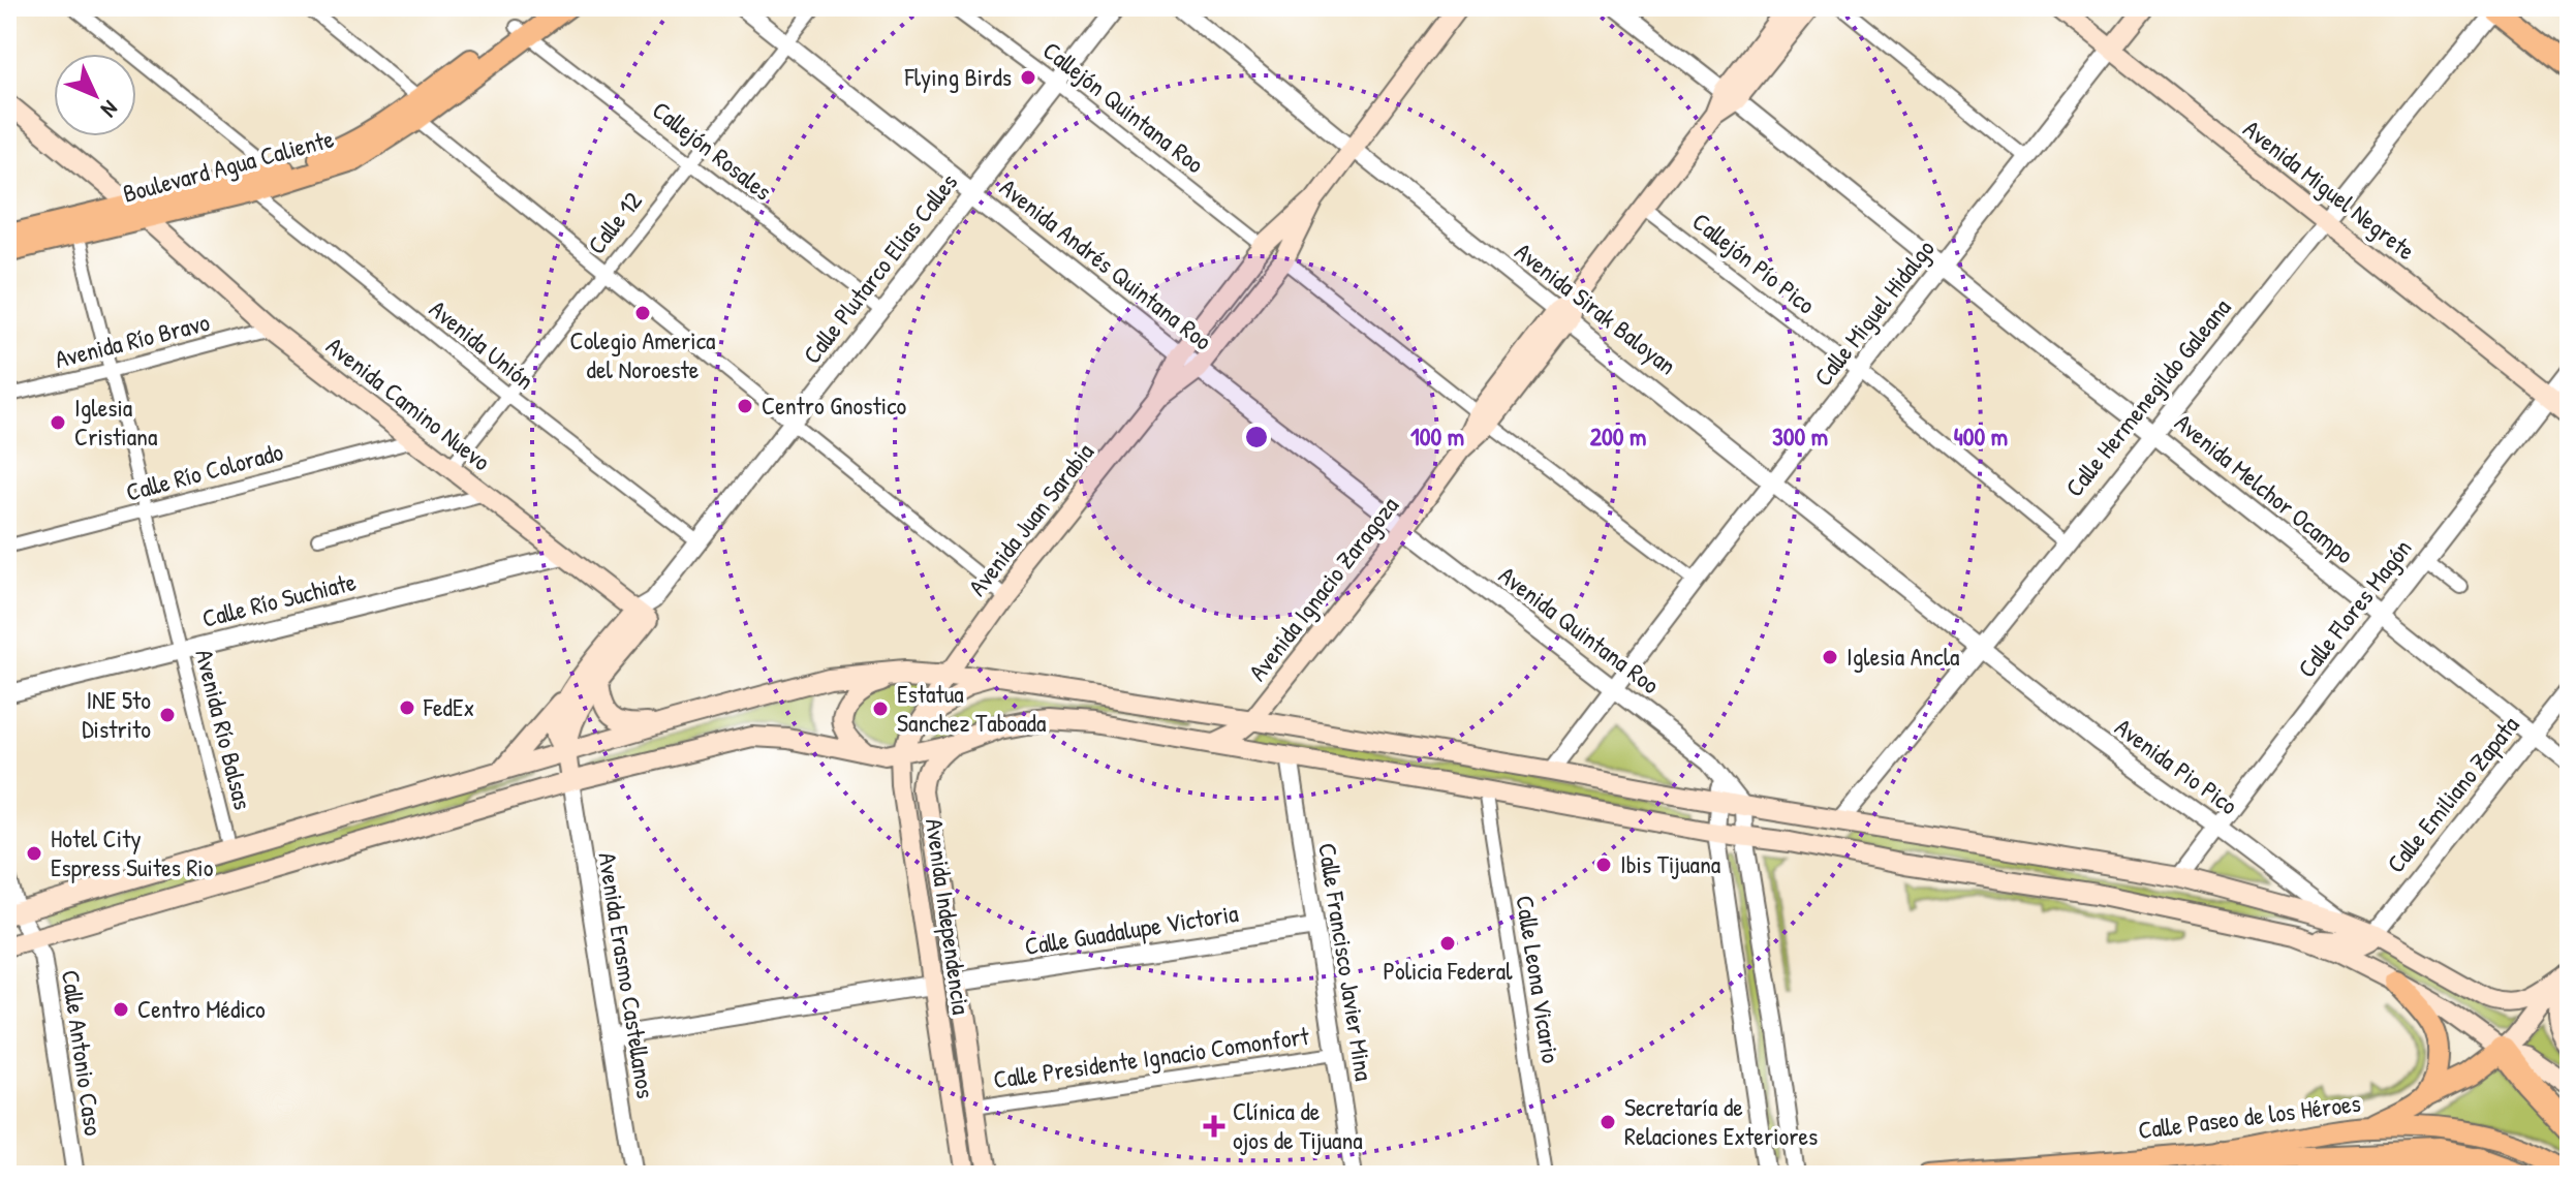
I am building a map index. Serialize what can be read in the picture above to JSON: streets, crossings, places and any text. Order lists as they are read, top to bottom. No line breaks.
{"streets":{"main road":["Boulevard Agua Caliente","Avenida Miguel Negrete","Calle Plutarco Elias Calles","Calle Miguel Hidalgo","Avenida Camino Nuevo","Avenida Juan Sarabia","Avenida Ignacio Zaragoza","Avenida Independencia","Calle Paseo de los Héroes"],"street":["Callejón Quintana Roo","Callejón Rosales","Calle 12","Callejón Pío Pico","Avenida Andrés Quintana Roo","Avenida Sirak Baloyan","Avenida Río Bravo","Avenida Unión","Calle Hermenegildo Galeana","Calle Río Colorado","Avenida Melchor Ocampo","Calle Río Suchiate","Calle Flores Magón","Avenida Quintana Roo","Avenida Río Balsas","Avenida Pio Pico","Calle Emiliano Zapata","Calle Guadalupe Victoria","Calle Francisco Javier Mina","Avenida Erasmo Castellanos","Calle Leona Vicario","Calle Antonio Caso","Calle Presidente Ignacio Comonfort"]},"crossings":[["Callejón Quintana Roo","Calle Plutarco Elias Calles"],["Callejón Quintana Roo","Avenida Juan Sarabia"],["Callejón Rosales","Boulevard Agua Caliente"],["Callejón Rosales","Calle 12"],["Callejón Rosales","Calle Plutarco Elias Calles"],["Boulevard Agua Caliente","Avenida Unión"],["Boulevard Agua Caliente","Avenida Camino Nuevo"],["Boulevard Agua Caliente","Avenida Río Balsas"],["Avenida Miguel Negrete","Calle Miguel Hidalgo"],["Avenida Miguel Negrete","Calle Hermenegildo Galeana"],["Avenida Miguel Negrete","Calle Flores Magón"],["Calle 12","Avenida Andrés Quintana Roo"],["Calle 12","Avenida Unión"],["Calle 12","Avenida Camino Nuevo"],["Callejón Pío Pico","Calle Miguel Hidalgo"],["Callejón Pío Pico","Calle Hermenegildo Galeana"],["Callejón Pío Pico","Avenida Ignacio Zaragoza"],["Avenida Andrés Quintana Roo","Calle Plutarco Elias Calles"],["Avenida Andrés Quintana Roo","Avenida Juan Sarabia"],["Avenida Andrés Quintana Roo","Avenida Ignacio Zaragoza"],["Avenida Andrés Quintana Roo","Avenida Quintana Roo"],["Calle Plutarco Elias Calles","Avenida Unión"],["Calle Plutarco Elias Calles","Avenida Camino Nuevo"],["Avenida Sirak Baloyan","Calle Miguel Hidalgo"],["Avenida Sirak Baloyan","Calle Hermenegildo Galeana"],["Avenida Sirak Baloyan","Avenida Juan Sarabia"],["Avenida Sirak Baloyan","Avenida Ignacio Zaragoza"],["Avenida Sirak Baloyan","Avenida Pio Pico"],["Calle Miguel Hidalgo","Avenida Melchor Ocampo"],["Calle Miguel Hidalgo","Avenida Quintana Roo"],["Avenida Río Bravo","Avenida Camino Nuevo"],["Avenida Río Bravo","Avenida Río Balsas"],["Calle Hermenegildo Galeana","Avenida Melchor Ocampo"],["Calle Hermenegildo Galeana","Avenida Pio Pico"],["Avenida Camino Nuevo","Calle Río Colorado"],["Avenida Camino Nuevo","Calle Río Suchiate"],["Calle Río Colorado","Avenida Río Balsas"],["Avenida Melchor Ocampo","Avenida Ignacio Zaragoza"],["Avenida Melchor Ocampo","Calle Flores Magón"],["Avenida Melchor Ocampo","Calle Emiliano Zapata"],["Avenida Juan Sarabia","Avenida Independencia"],["Avenida Ignacio Zaragoza","Avenida Quintana Roo"],["Calle Río Suchiate","Avenida Río Balsas"],["Calle Flores Magón","Avenida Pio Pico"],["Avenida Independencia","Calle Guadalupe Victoria"],["Avenida Independencia","Calle Presidente Ignacio Comonfort"],["Calle Guadalupe Victoria","Calle Francisco Javier Mina"],["Calle Francisco Javier Mina","Calle Presidente Ignacio Comonfort"]],"places":{"other":["Flying Birds","Colegio America del Noroeste","Centro Gnostico","Iglesia Cristiana","Iglesia Ancla","FedEx","Estatua Sanchez Taboada","INE 5to Distrito","Hotel City Espress Suites Rio","Ibis Tijuana","Policia Federal","Centro Médico","Secretaría de Relaciones Exteriores"],"health":["Clínica de ojos de Tijuana"]},"north":"bottom right","rings":["100 m","200 m","300 m","400 m"]}
